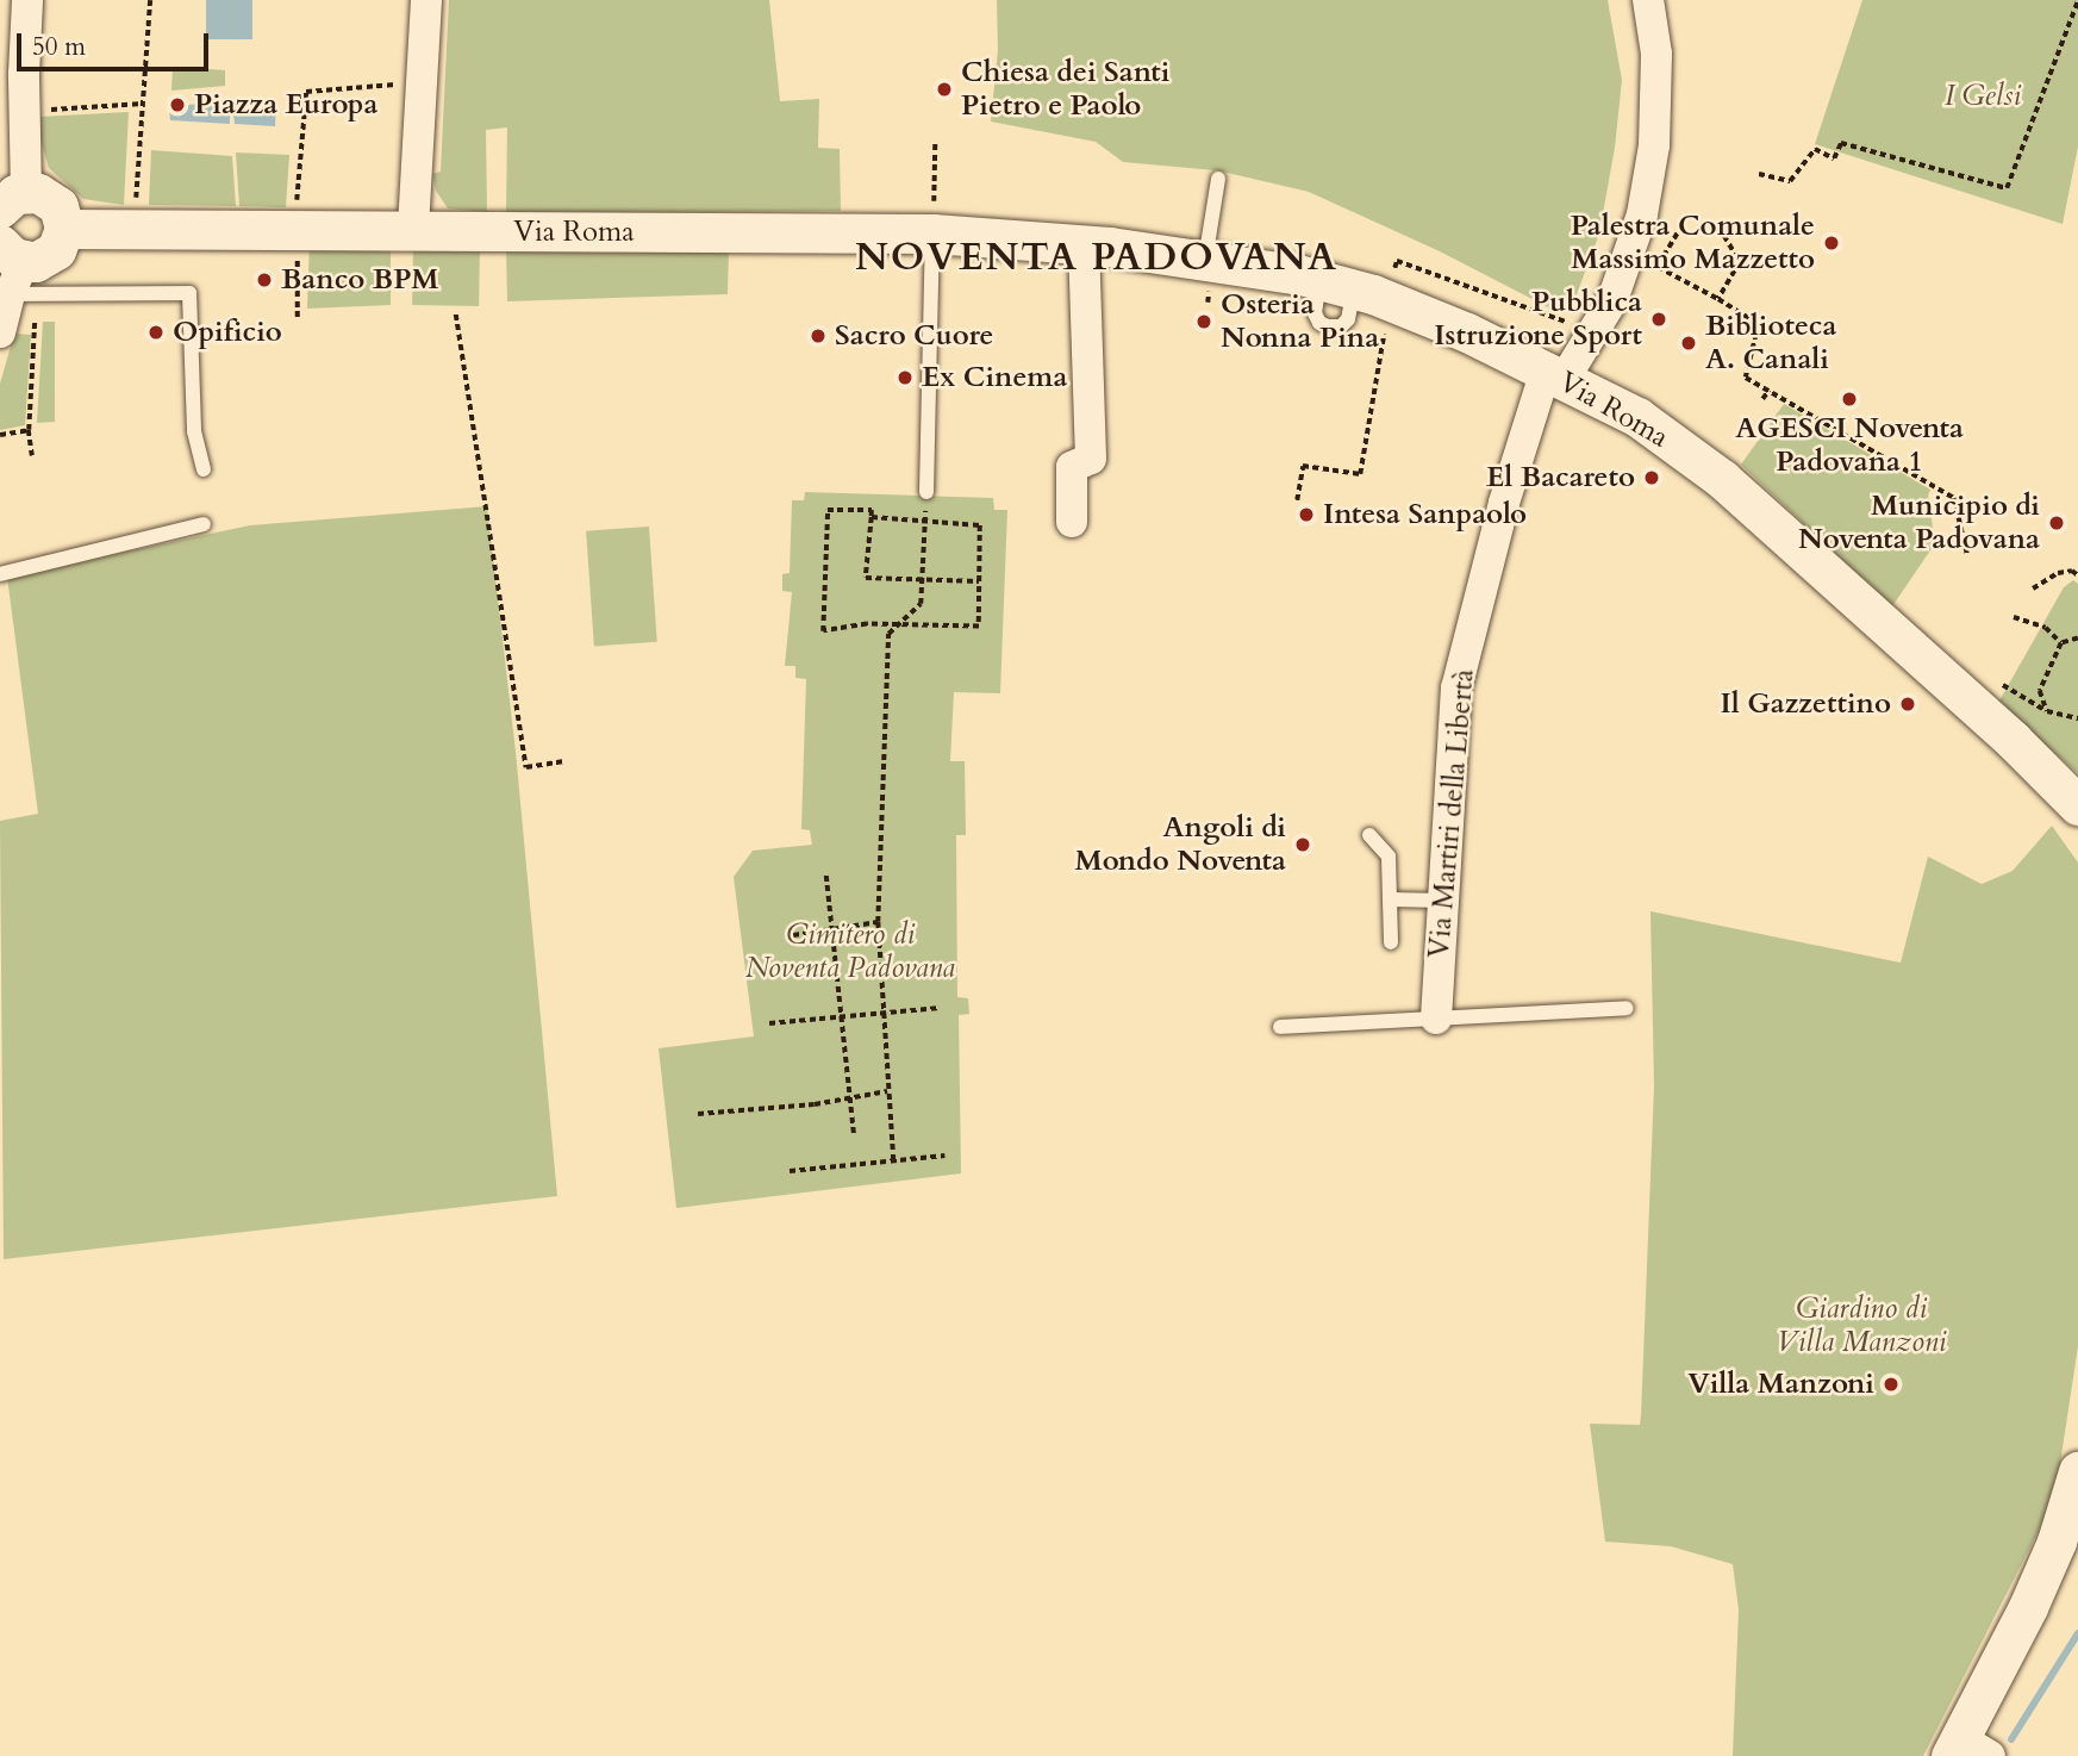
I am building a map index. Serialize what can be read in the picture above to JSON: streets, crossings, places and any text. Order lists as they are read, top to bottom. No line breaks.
{"streets":{"street":["Via Roma","Via Martiri della Libertà"]},"crossings":[["Via Roma","Via Martiri della Libertà"]],"districts":["NOVENTA PADOVANA"],"parks":["I Gelsi","Cimitero di Noventa Padovana","Giardino di Villa Manzoni"],"places":["Chiesa dei Santi Pietro e Paolo","Piazza Europa","Palestra Comunale Massimo Mazzetto","Banco BPM","Pubblica Istruzione Sport","Osteria Nonna Pina","Opificio","Sacro Cuore","Biblioteca A. Canali","Ex Cinema","AGESCI Noventa Padovana 1","El Bacareto","Intesa Sanpaolo","Municipio di Noventa Padovana","Il Gazzettino","Angoli di Mondo Noventa","Villa Manzoni"],"scale_bar":"50 m"}
